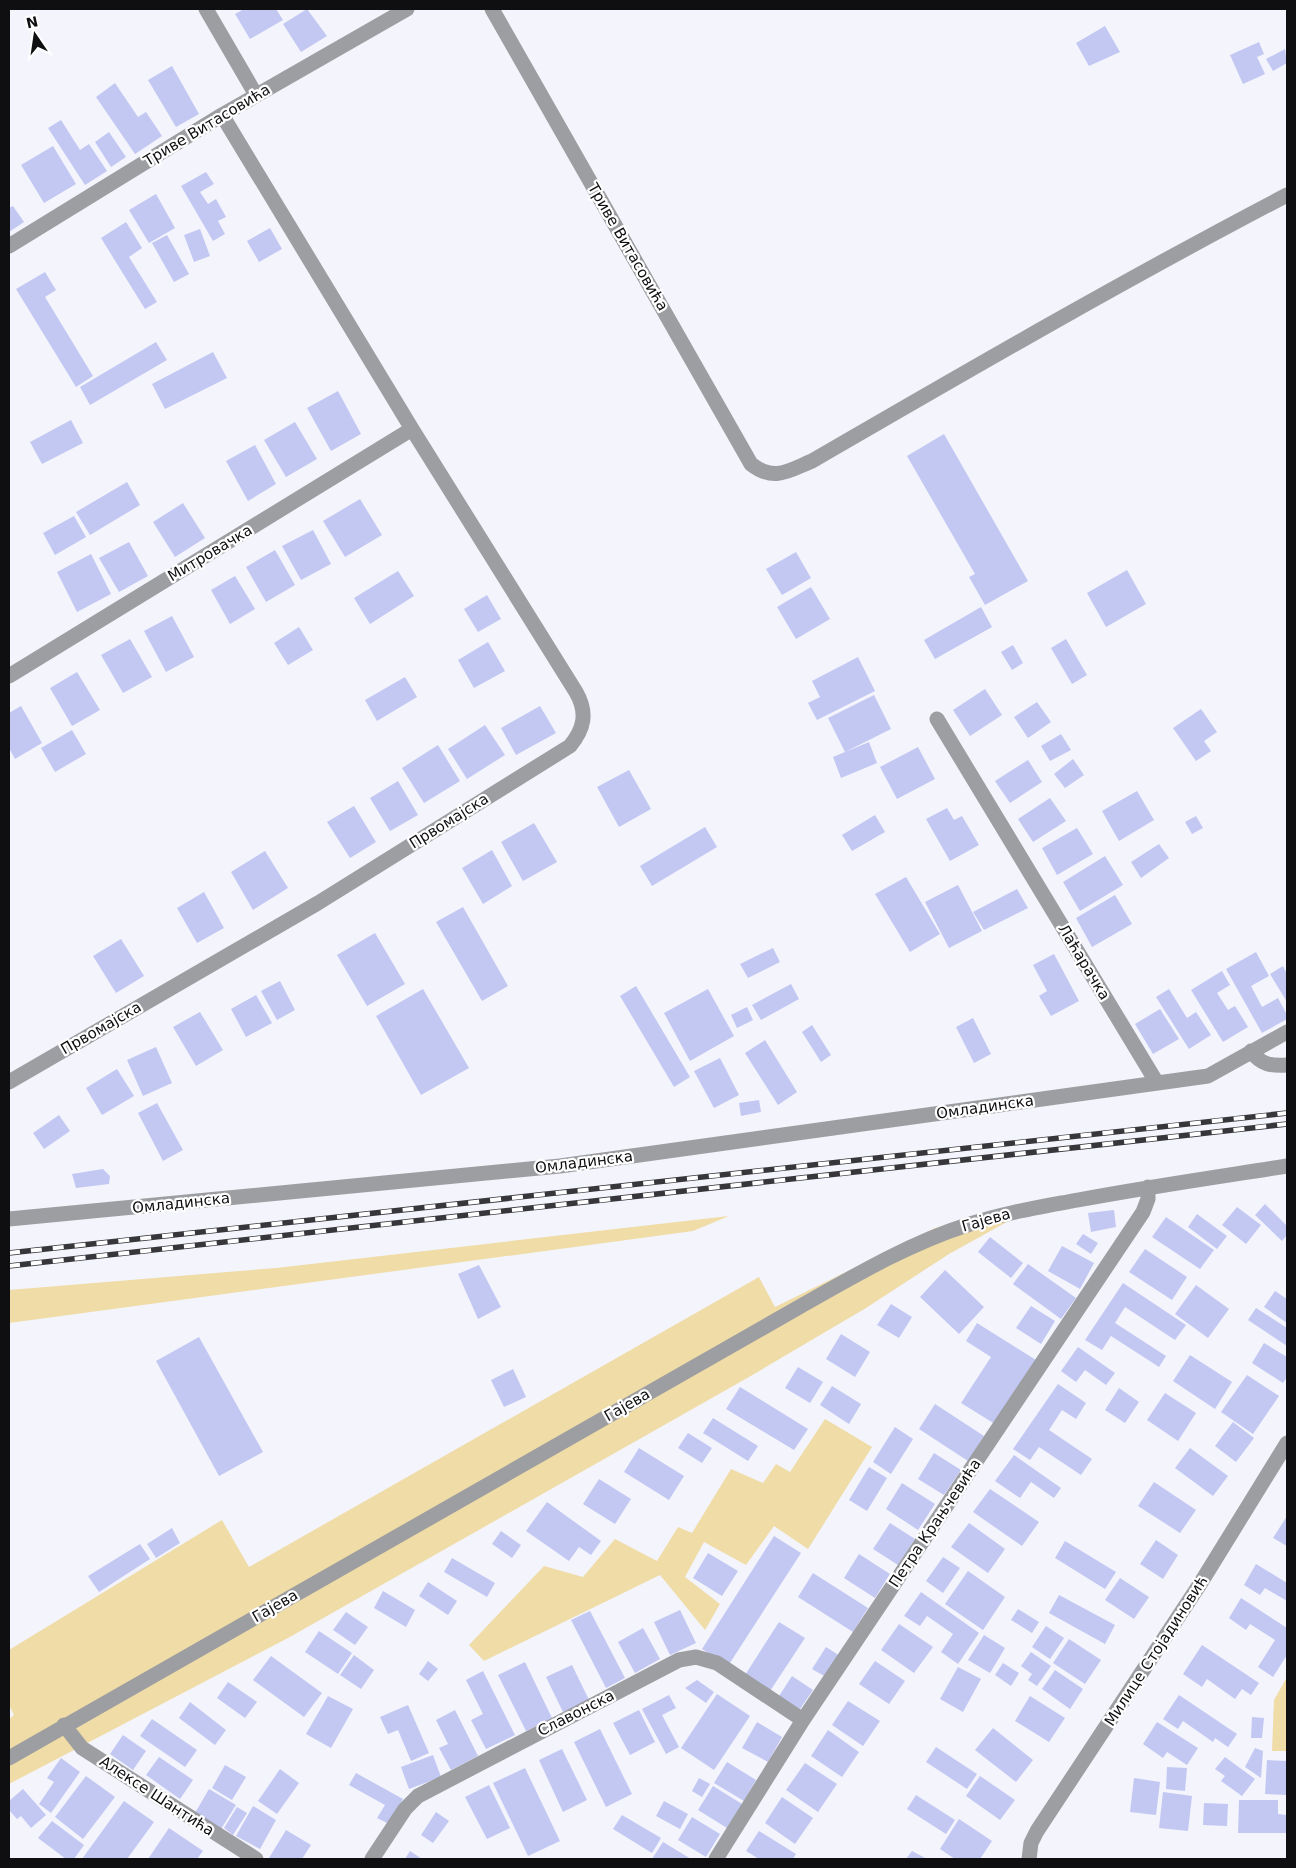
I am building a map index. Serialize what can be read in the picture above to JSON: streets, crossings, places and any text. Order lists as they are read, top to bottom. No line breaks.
{"streets":{"street":["Триве Витасовића","Митровачка","Првомајска","Лаћарачка","Омладинска","Гајева","Петра Крањчевића","Милице Стојадиновић","Славонска","Алексе Шантића"]},"crossings":[["Триве Витасовића","Првомајска"],["Митровачка","Првомајска"],["Лаћарачка","Омладинска"],["Гајева","Петра Крањчевића"],["Гајева","Алексе Шантића"],["Петра Крањчевића","Славонска"]],"north":"top"}
